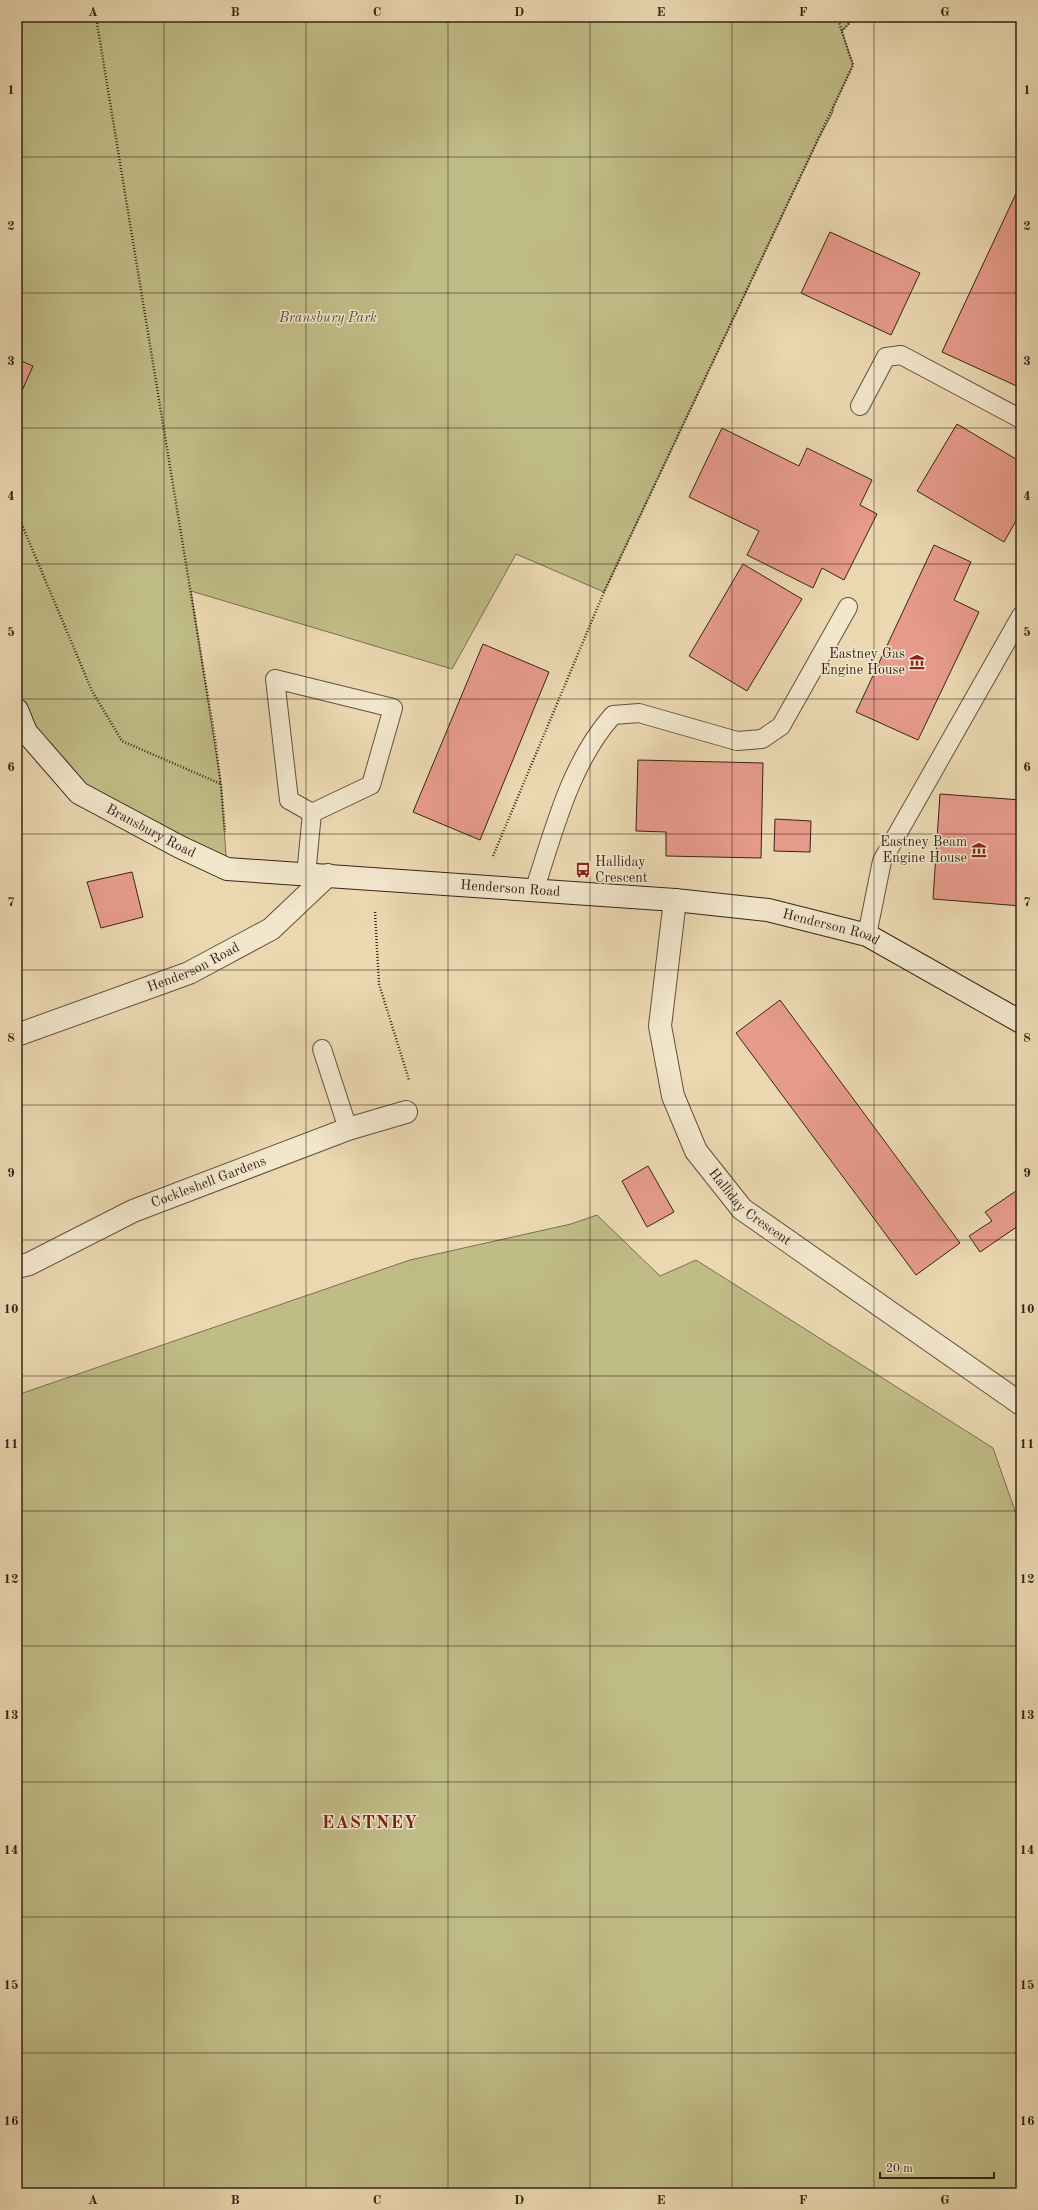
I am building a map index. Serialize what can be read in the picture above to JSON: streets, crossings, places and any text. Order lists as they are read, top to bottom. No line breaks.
{"streets":{"street":["Bransbury Road","Henderson Road","Cockleshell Gardens","Halliday Crescent"]},"crossings":[["Bransbury Road","Henderson Road"],["Henderson Road","Halliday Crescent"]],"districts":["EASTNEY"],"parks":["Bransbury Park"],"places":{"museum":["Eastney Gas Engine House","Eastney Beam Engine House"],"bus stop":["Halliday Crescent"]},"scale_bar":"20 m","grid":{"columns":["A","B","C","D","E","F","G"],"rows":["1","2","3","4","5","6","7","8","9","10","11","12","13","14","15","16"]}}
